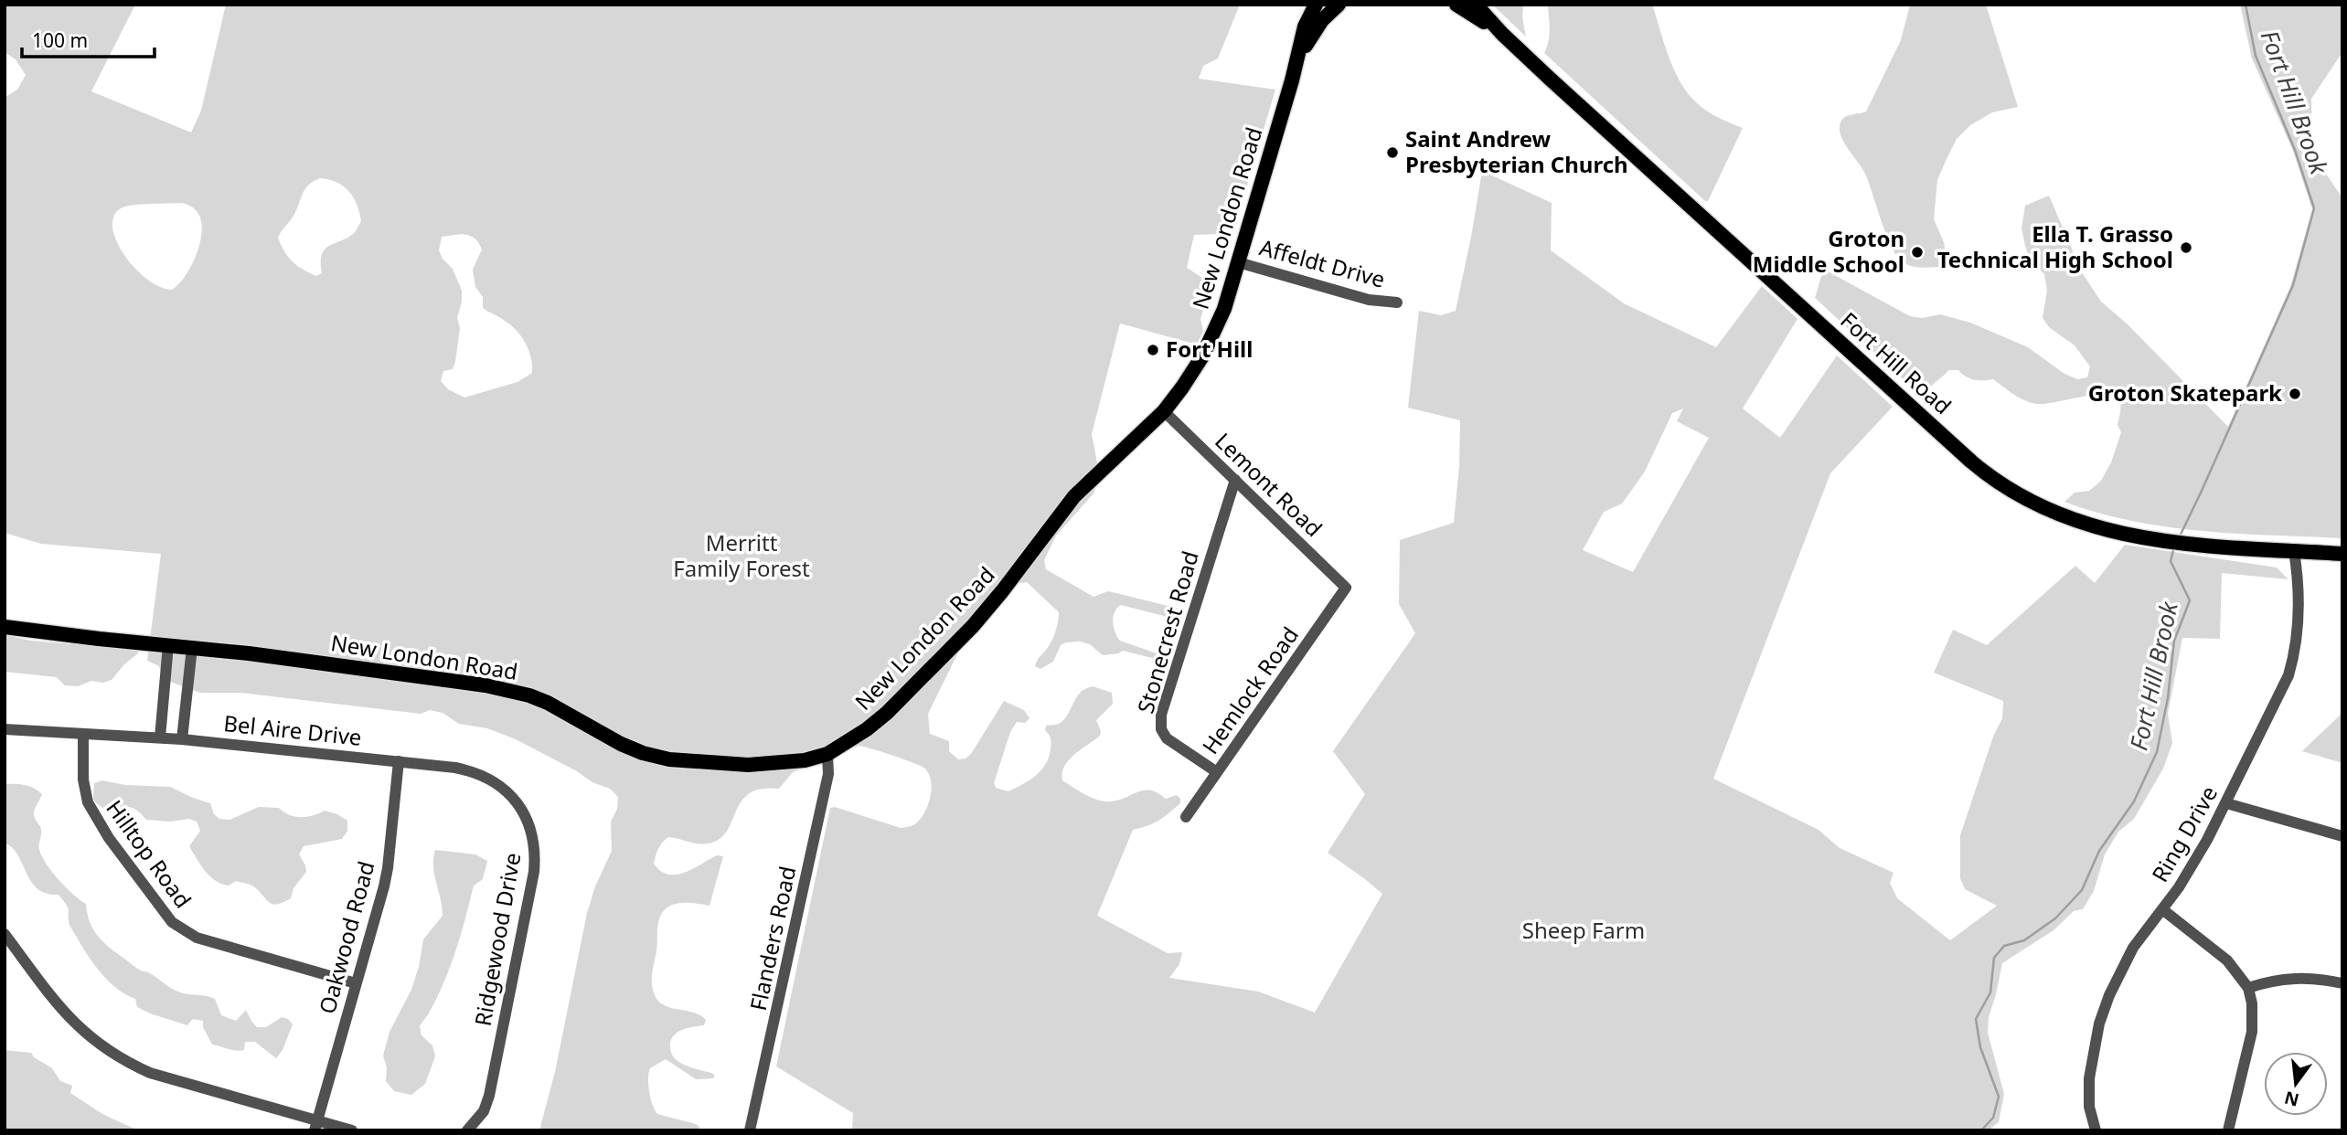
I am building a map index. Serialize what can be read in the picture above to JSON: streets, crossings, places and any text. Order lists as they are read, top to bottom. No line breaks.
{"streets":{"main road":["New London Road","Fort Hill Road"],"street":["Affeldt Drive","Lemont Road","Stonecrest Road","Hemlock Road","Bel Aire Drive","Ring Drive","Hilltop Road","Oakwood Road","Flanders Road","Ridgewood Drive"]},"crossings":[["New London Road","Affeldt Drive"],["New London Road","Lemont Road"],["New London Road","Flanders Road"],["Fort Hill Road","Ring Drive"],["Lemont Road","Stonecrest Road"],["Lemont Road","Hemlock Road"],["Stonecrest Road","Hemlock Road"],["Bel Aire Drive","Hilltop Road"],["Bel Aire Drive","Oakwood Road"],["Bel Aire Drive","Ridgewood Drive"],["Hilltop Road","Oakwood Road"],["Oakwood Road","Ridgewood Drive"]],"water":["Fort Hill Brook"],"parks":["Merritt Family Forest","Sheep Farm"],"places":["Saint Andrew Presbyterian Church","Ella T. Grasso Technical High School","Groton Middle School","Fort Hill","Groton Skatepark"],"scale_bar":"100 m","north":"bottom"}
